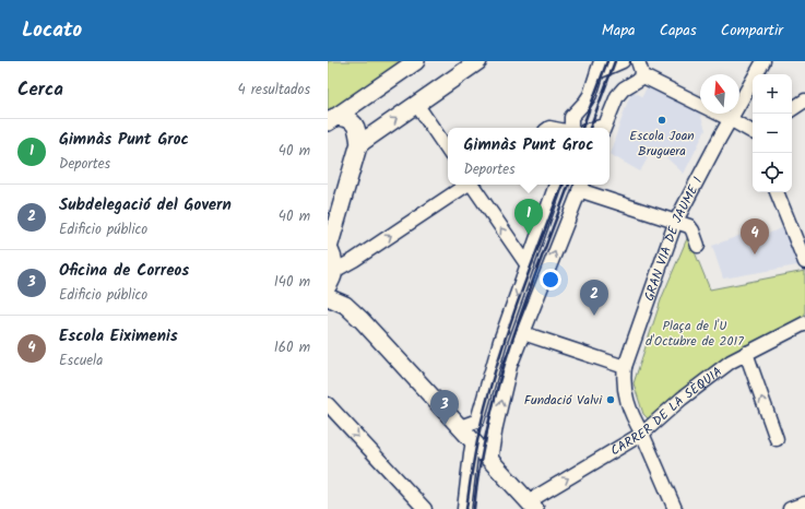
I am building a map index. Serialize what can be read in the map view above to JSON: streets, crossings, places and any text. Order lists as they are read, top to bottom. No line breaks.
{"streets":{"street":["GRAN VIA DE JAUME I","CARRER DE LA SÈQUIA"]},"crossings":[["GRAN VIA DE JAUME I","CARRER DE LA SÈQUIA"]],"one_way":["CARRER DE LA SÈQUIA"],"parks":["Plaça de l'U d'Octubre de 2017"],"places":["Escola Joan Bruguera","Fundació Valvi"],"north":"top","page":{"header":"Locato","nav":["Mapa","Capas","Compartir"],"heading":["Cerca","4 resultados"],"map_buttons":["+","−"],"list":[{"mark":"1","name":"Gimnàs Punt Groc","note":"Deportes","value":"40 m"},{"mark":"2","name":"Subdelegació del Govern","note":"Edificio público","value":"40 m"},{"mark":"3","name":"Oficina de Correos","note":"Edificio público","value":"140 m"},{"mark":"4","name":"Escola Eiximenis","note":"Escuela","value":"160 m"}],"popup":["Gimnàs Punt Groc","Deportes"],"pins":["1","4","2","3"]}}
